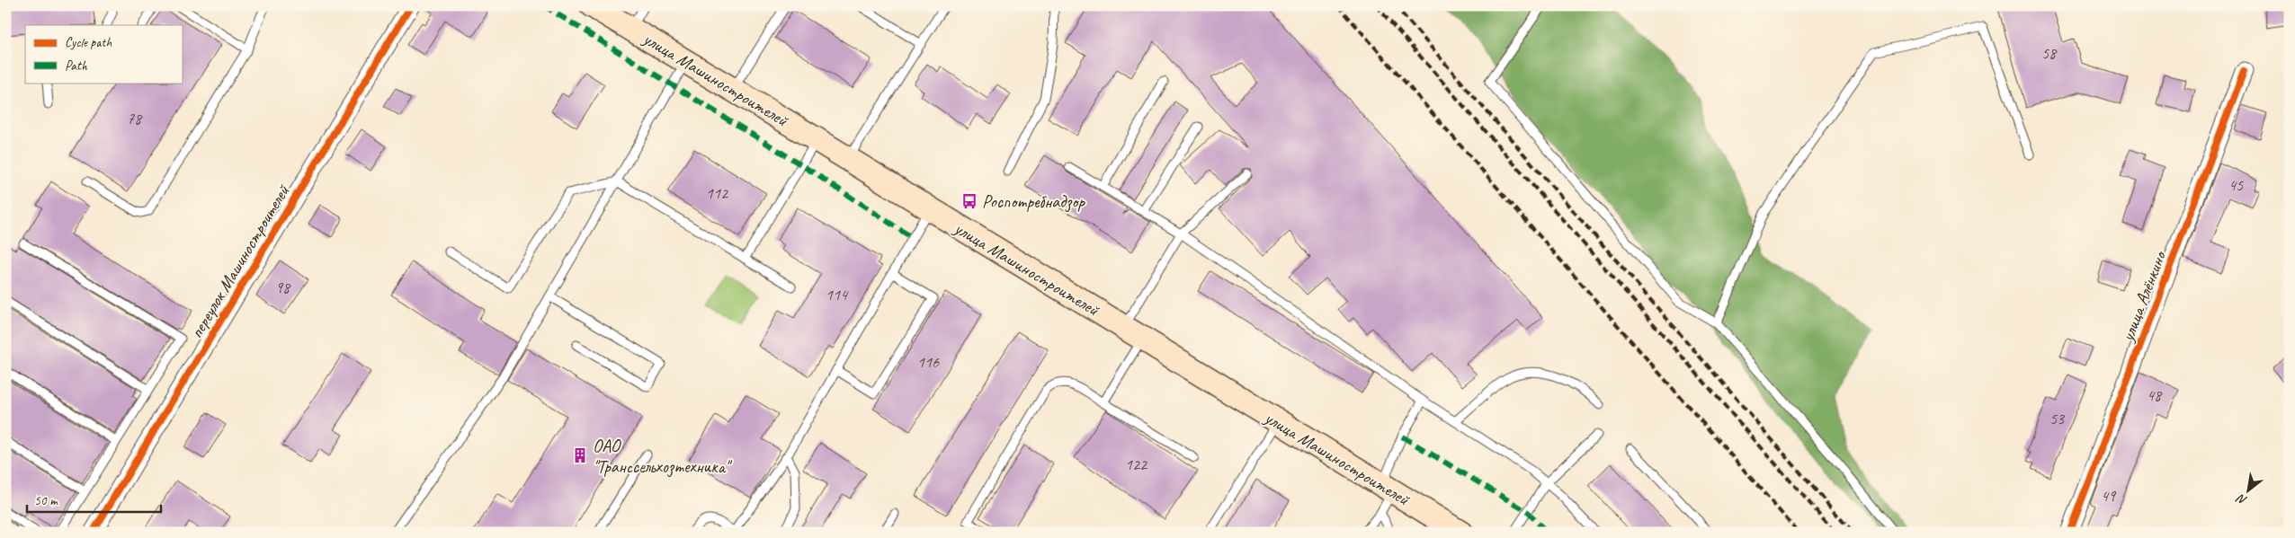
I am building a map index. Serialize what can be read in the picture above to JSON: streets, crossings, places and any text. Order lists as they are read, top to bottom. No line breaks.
{"streets":{"main road":["улица Машиностроителей"],"street":["переулок Машиностроителей","улица Алёнкино"]},"places":{"bus stop":["Роспотребнадзор"],"building":["ОАО \"Транссельхозтехника\""]},"house_numbers":["58","78","45","112","98","114","116","48","53","122","49"],"legend":["Cycle path","Path"],"scale_bar":"50 m","north":"bottom left"}
